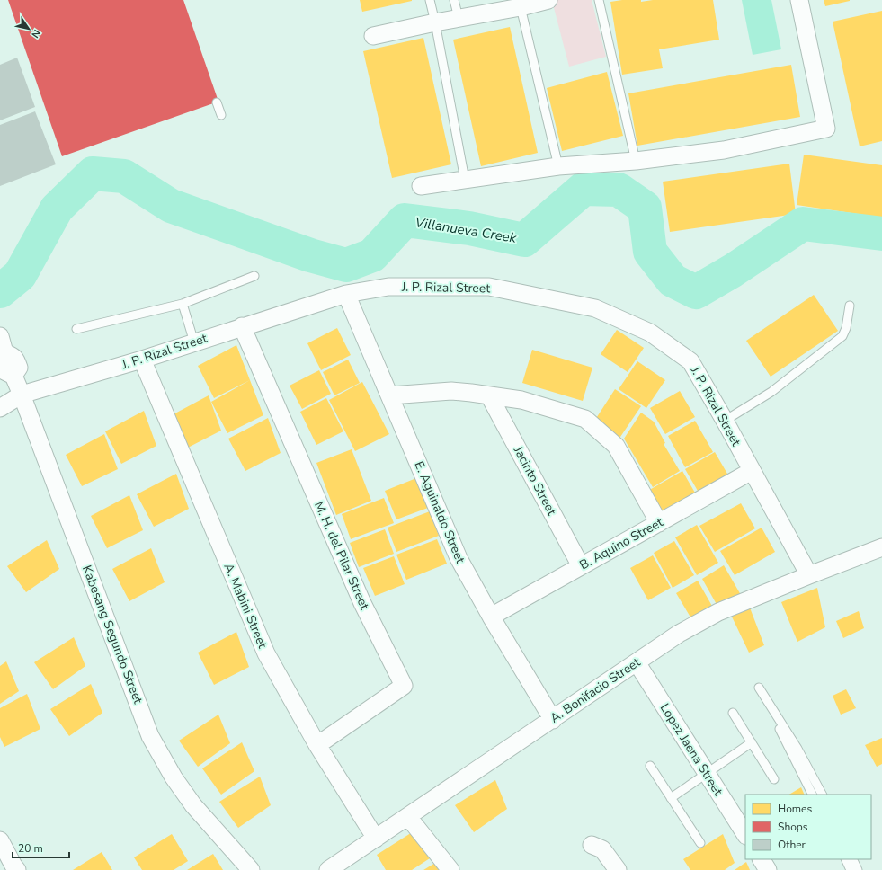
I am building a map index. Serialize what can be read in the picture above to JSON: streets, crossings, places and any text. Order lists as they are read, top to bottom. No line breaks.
{"streets":{"street":["J. P. Rizal Street","Jacinto Street","E. Aguinaldo Street","B. Aquino Street","M. H. del Pilar Street","A. Mabini Street","Kabesang Segundo Street","A. Bonifacio Street","Lopez Jaena Street"]},"crossings":[["J. P. Rizal Street","E. Aguinaldo Street"],["J. P. Rizal Street","B. Aquino Street"],["J. P. Rizal Street","M. H. del Pilar Street"],["J. P. Rizal Street","A. Mabini Street"],["J. P. Rizal Street","Kabesang Segundo Street"],["J. P. Rizal Street","A. Bonifacio Street"],["Jacinto Street","B. Aquino Street"],["E. Aguinaldo Street","B. Aquino Street"],["E. Aguinaldo Street","A. Bonifacio Street"],["M. H. del Pilar Street","A. Mabini Street"],["A. Mabini Street","A. Bonifacio Street"],["A. Bonifacio Street","Lopez Jaena Street"]],"water":["Villanueva Creek"],"legend":["Homes","Shops","Other"],"scale_bar":"20 m","north":"bottom right"}
